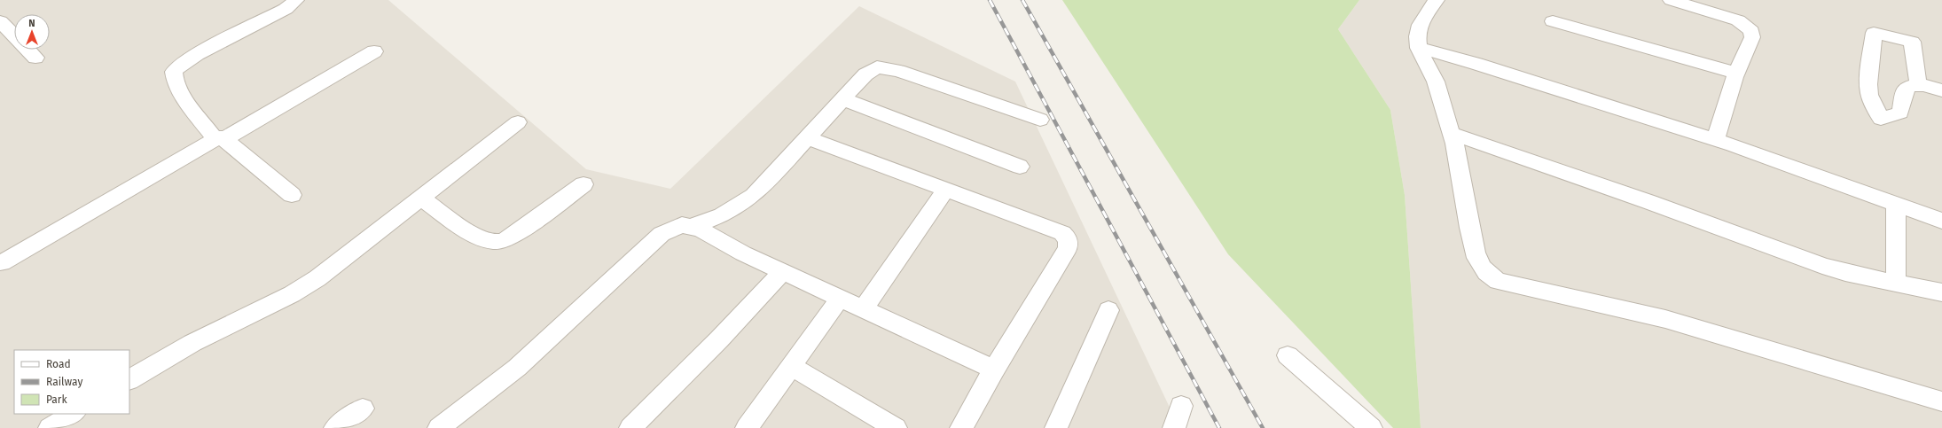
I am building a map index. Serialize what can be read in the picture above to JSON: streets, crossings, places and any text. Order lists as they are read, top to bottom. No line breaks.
{"legend":["Road","Railway","Park"],"north":"top"}
